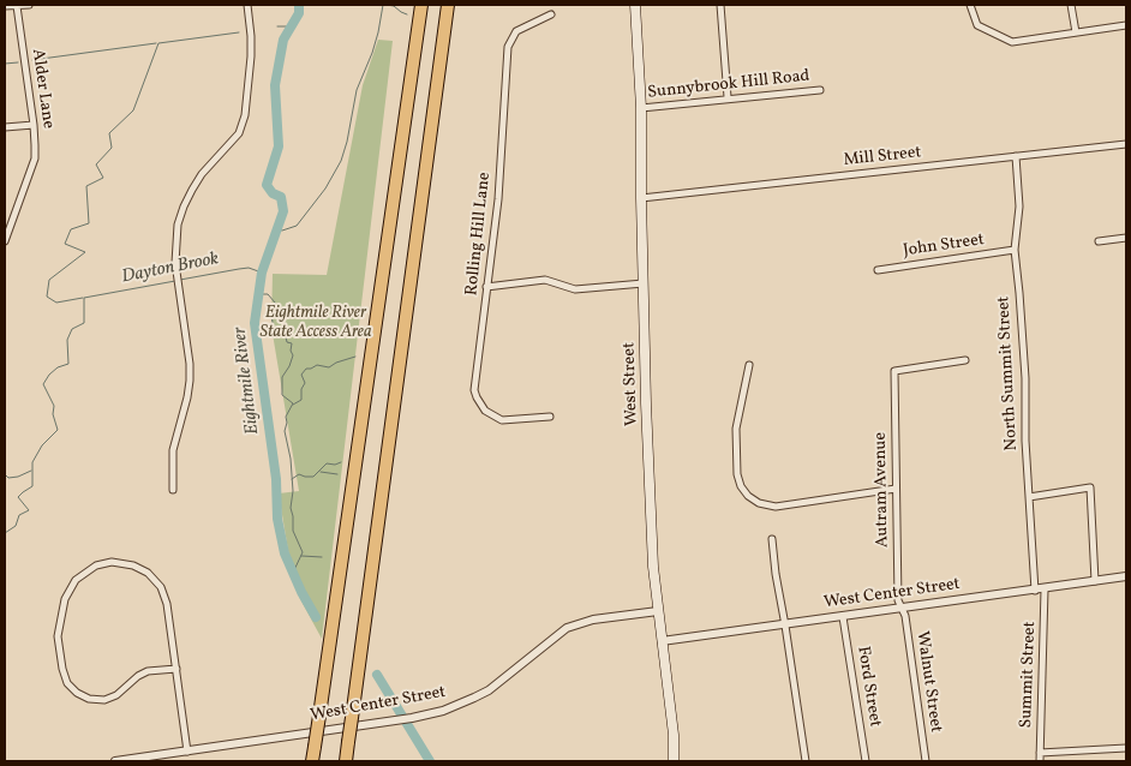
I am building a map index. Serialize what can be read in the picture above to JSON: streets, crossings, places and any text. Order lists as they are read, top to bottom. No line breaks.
{"streets":{"main road":["West Street"],"street":["Sunnybrook Hill Road","Alder Lane","Mill Street","Rolling Hill Lane","John Street","North Summit Street","Autram Avenue","West Center Street","Summit Street","Walnut Street","Ford Street"]},"crossings":[["Sunnybrook Hill Road","West Street"],["Mill Street","North Summit Street"],["Mill Street","West Street"],["John Street","North Summit Street"],["North Summit Street","West Center Street"],["West Street","West Center Street"],["Autram Avenue","West Center Street"],["Autram Avenue","Walnut Street"],["West Center Street","Summit Street"],["West Center Street","Walnut Street"],["West Center Street","Ford Street"]],"water":["Dayton Brook","Eightmile River"],"parks":["Eightmile River State Access Area"]}
